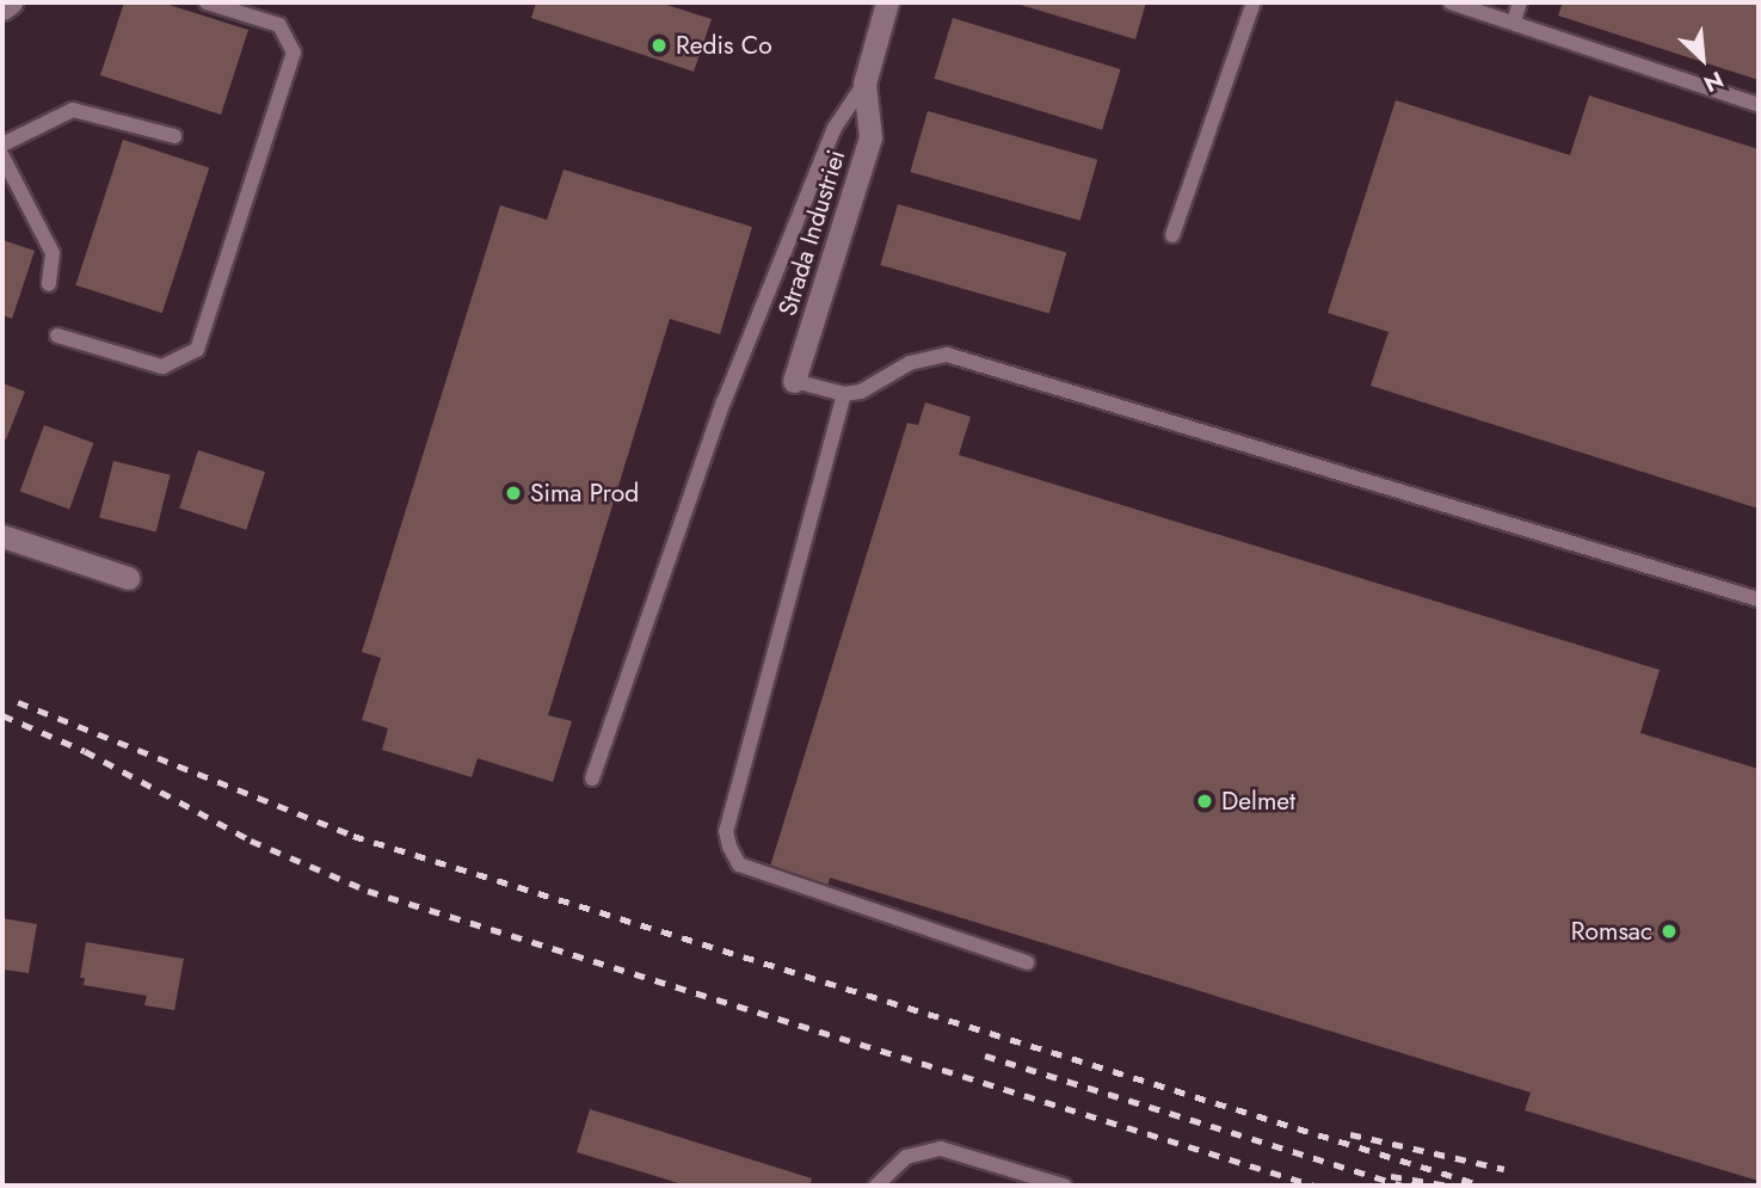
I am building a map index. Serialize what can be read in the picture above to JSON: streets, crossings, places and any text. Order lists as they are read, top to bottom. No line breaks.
{"streets":{"street":["Strada Industriei"]},"places":["Redis Co","Sima Prod","Delmet","Romsac"],"north":"bottom right"}
